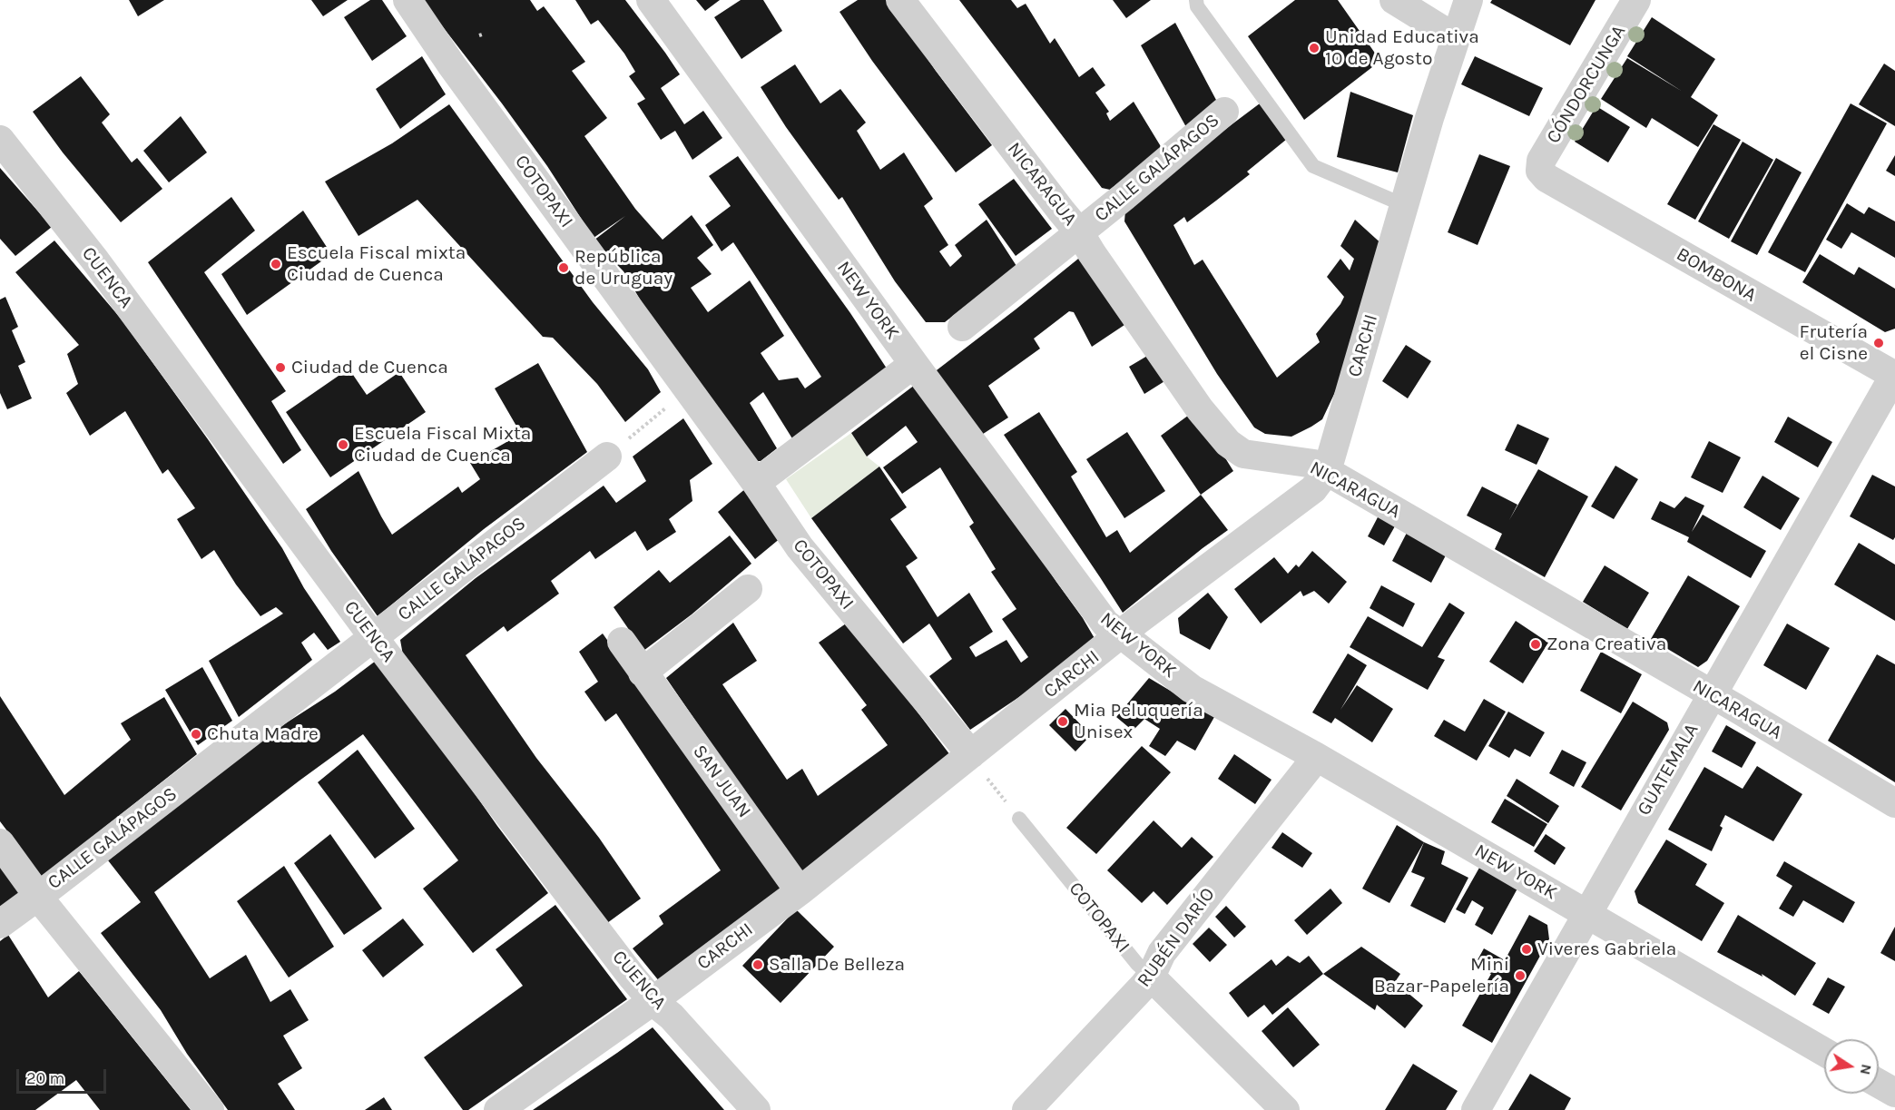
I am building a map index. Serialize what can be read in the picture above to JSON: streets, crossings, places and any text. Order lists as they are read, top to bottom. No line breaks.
{"streets":{"street":["CÓNDORCUNGA","CALLE GALÁPAGOS","NICARAGUA","COTOPAXI","BOMBONA","CUENCA","NEW YORK","CARCHI","GUATEMALA","SAN JUAN","RUBÉN DARÍO"]},"crossings":[["CÓNDORCUNGA","BOMBONA"],["CALLE GALÁPAGOS","NICARAGUA"],["CALLE GALÁPAGOS","CUENCA"],["NICARAGUA","CARCHI"],["NICARAGUA","GUATEMALA"],["COTOPAXI","CARCHI"],["COTOPAXI","RUBÉN DARÍO"],["BOMBONA","GUATEMALA"],["CUENCA","CARCHI"],["NEW YORK","CARCHI"],["NEW YORK","GUATEMALA"],["NEW YORK","RUBÉN DARÍO"],["CARCHI","SAN JUAN"]],"places":["Unidad Educativa 10 de Agosto","Escuela Fiscal mixta Ciudad de Cuenca","República de Uruguay","Frutería el Cisne","Ciudad de Cuenca","Escuela Fiscal Mixta Ciudad de Cuenca","Zona Creativa","Mia Peluquería Unisex","Chuta Madre","Viveres Gabriela","Salla De Belleza","Mini Bazar-Papelería"],"scale_bar":"20 m","north":"right"}
